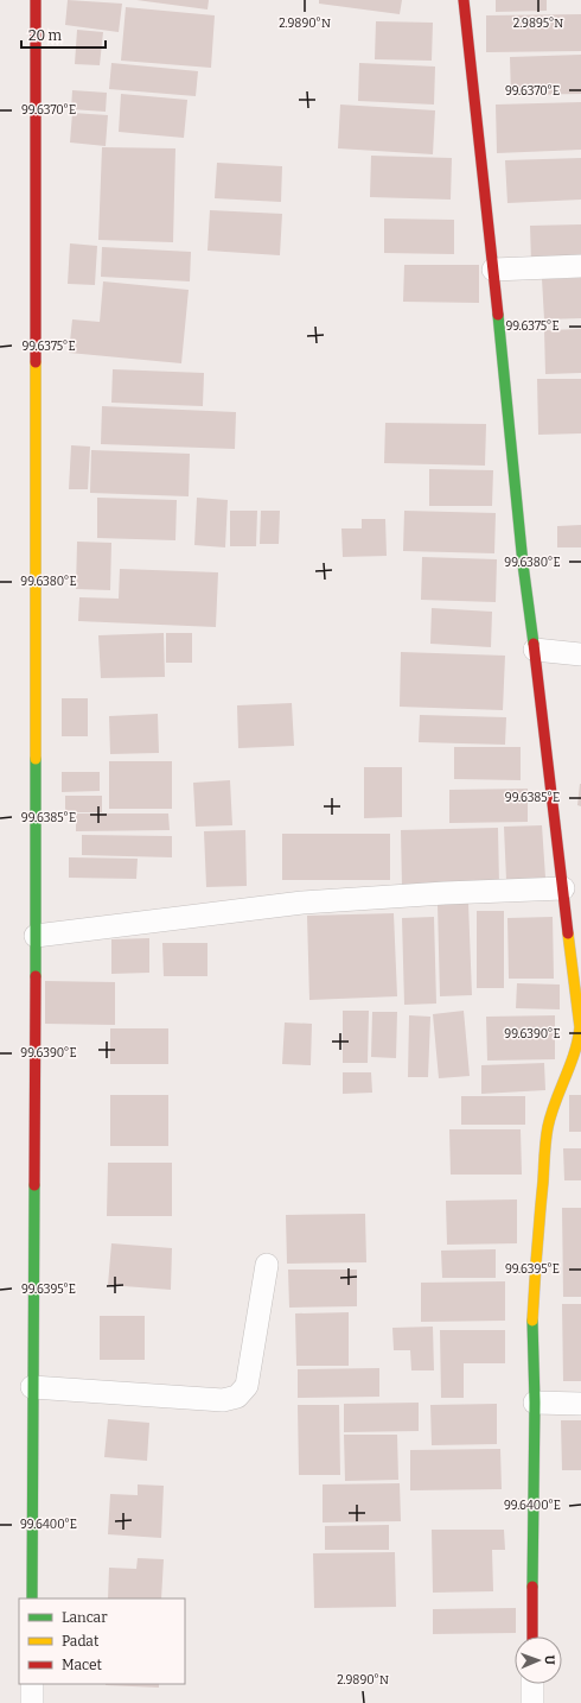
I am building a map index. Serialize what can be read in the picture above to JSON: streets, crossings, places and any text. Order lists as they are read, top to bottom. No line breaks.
{"legend":["Lancar","Padat","Macet"],"scale_bar":"20 m","north":"right","coordinates":["2.9890°N","2.9895°N","99.6370°E","99.6375°E","99.6380°E","99.6385°E","99.6390°E","99.6395°E","99.6400°E"]}
